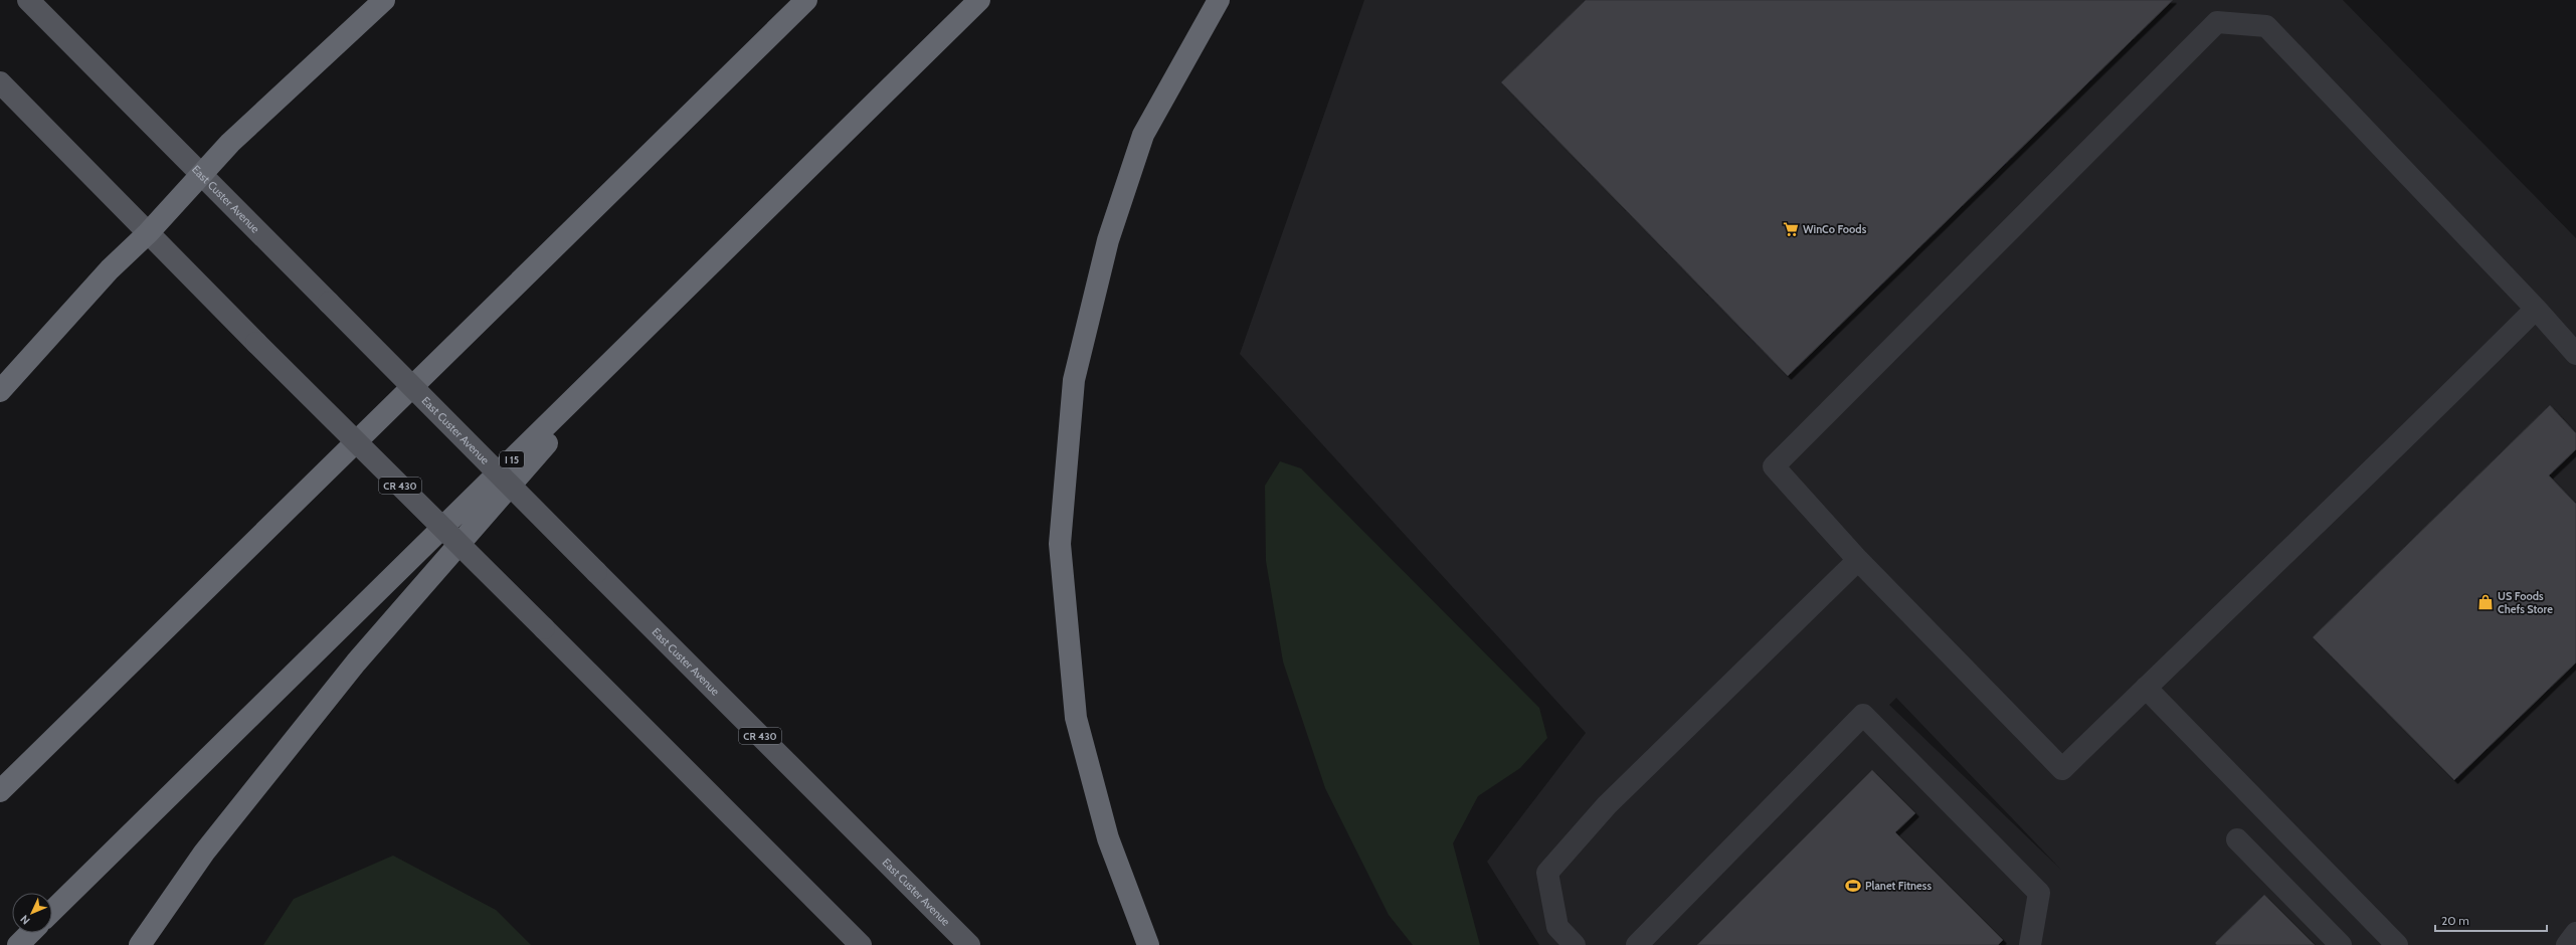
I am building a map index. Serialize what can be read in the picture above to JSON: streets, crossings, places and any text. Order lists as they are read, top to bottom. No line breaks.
{"streets":{"highway":["I 15"],"main road":["East Custer Avenue","CR 430"]},"places":{"supermarket":["WinCo Foods"],"shop":["US Foods Chefs Store"],"sports":["Planet Fitness"]},"scale_bar":"20 m","north":"bottom left"}
